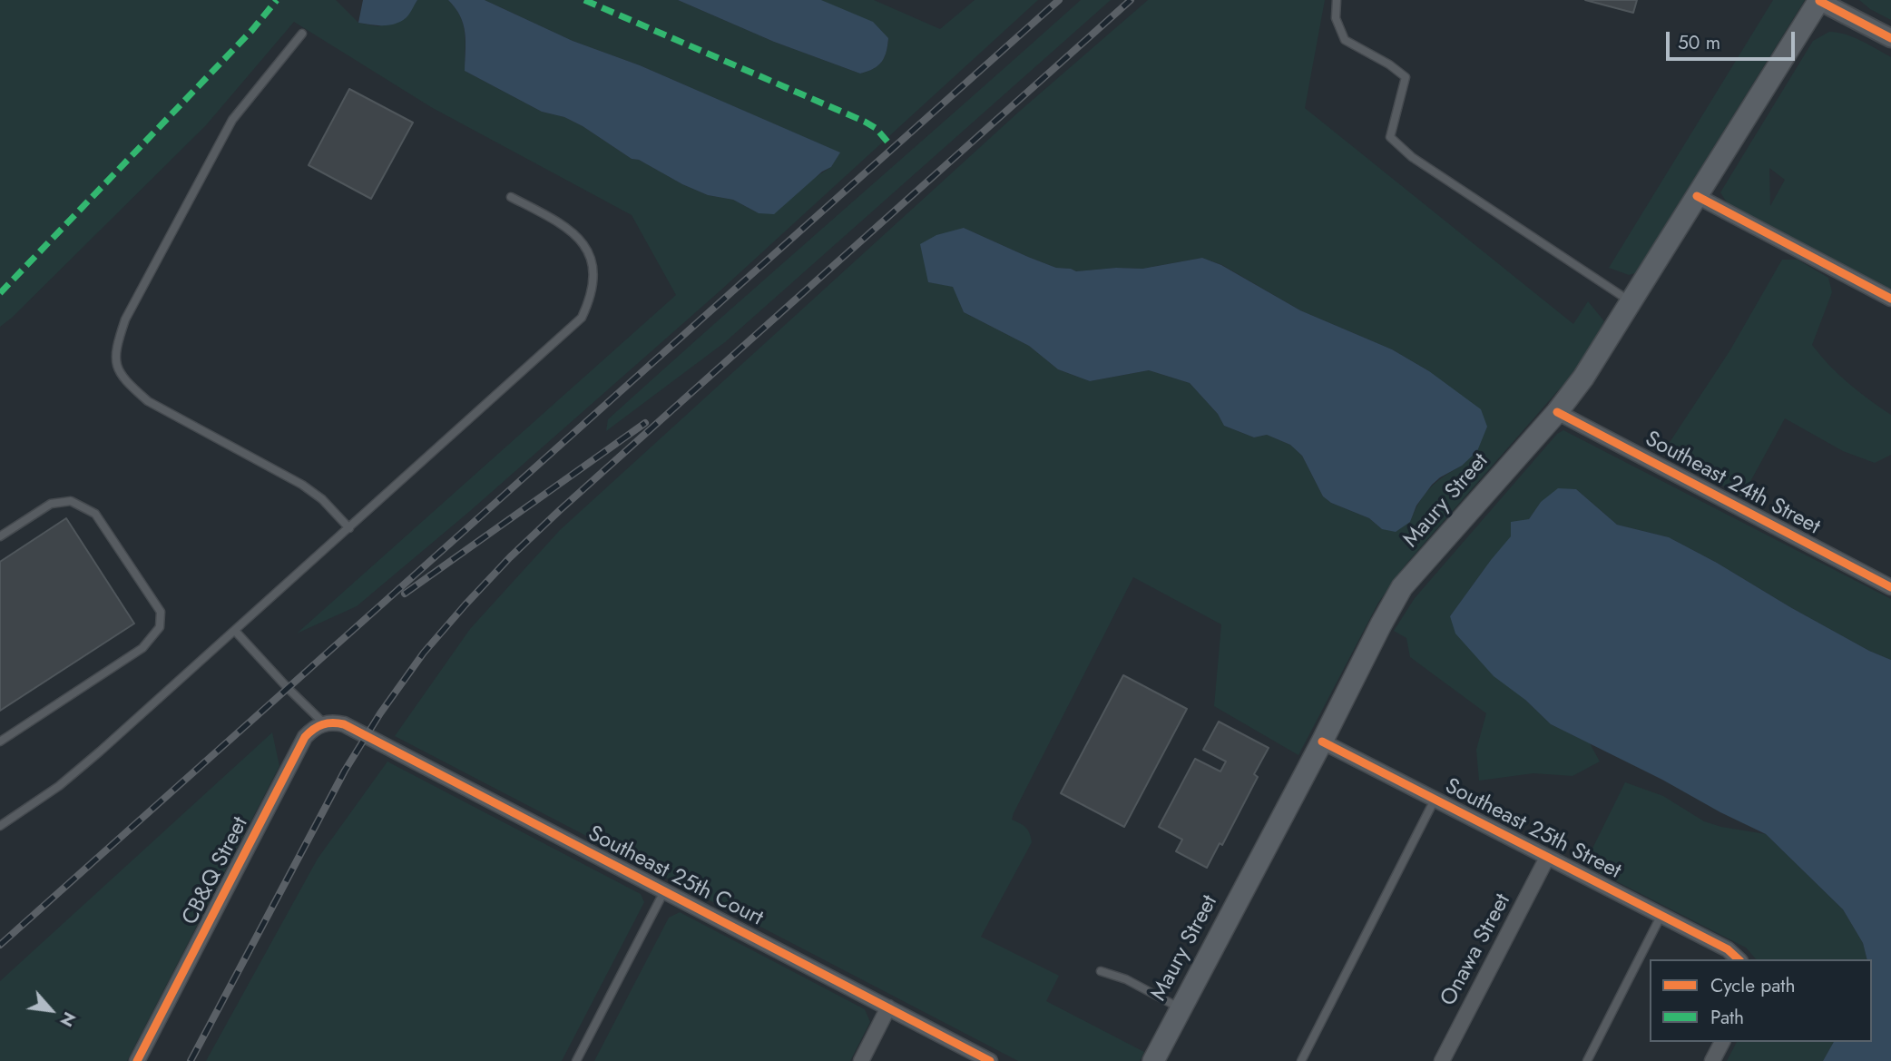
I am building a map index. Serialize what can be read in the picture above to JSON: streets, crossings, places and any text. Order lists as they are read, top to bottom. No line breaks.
{"streets":{"main road":["Maury Street"],"street":["Southeast 24th Street","Southeast 25th Street","CB&Q Street","Southeast 25th Court","Onawa Street"]},"crossings":[["Southeast 24th Street","Maury Street"],["Maury Street","Southeast 25th Street"],["Southeast 25th Street","Onawa Street"],["CB&Q Street","Southeast 25th Court"]],"legend":["Cycle path","Path"],"scale_bar":"50 m","north":"bottom right"}
